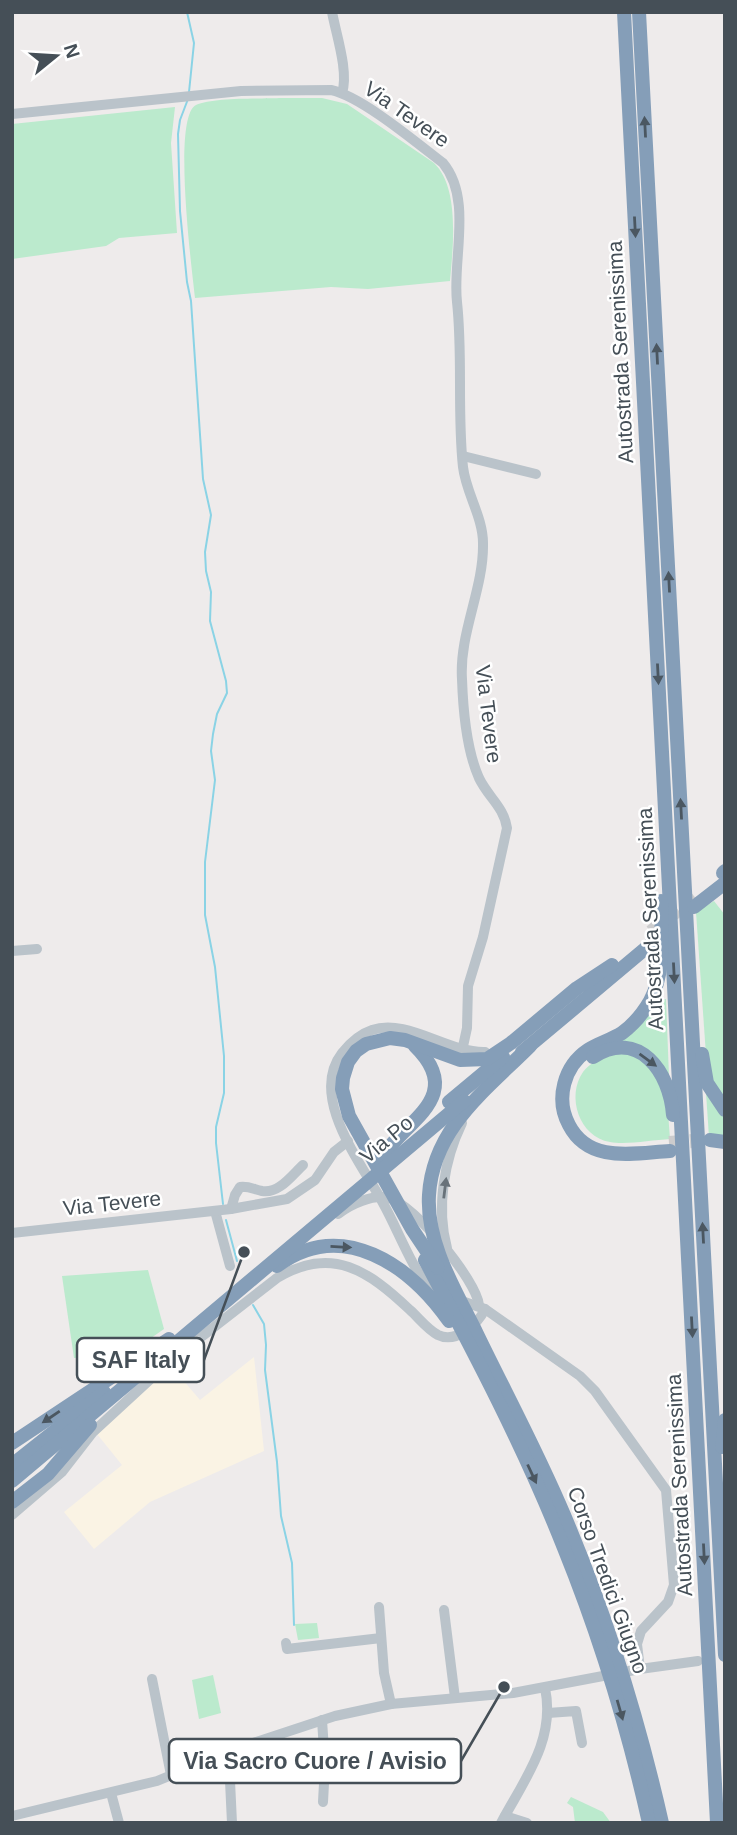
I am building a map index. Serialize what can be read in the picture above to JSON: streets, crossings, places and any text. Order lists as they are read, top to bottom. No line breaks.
{"streets":{"highway":["Autostrada Serenissima","Via Po","Corso Tredici Giugno"],"street":["Via Tevere"]},"places":["SAF Italy","Via Sacro Cuore / Avisio"],"north":"right"}
